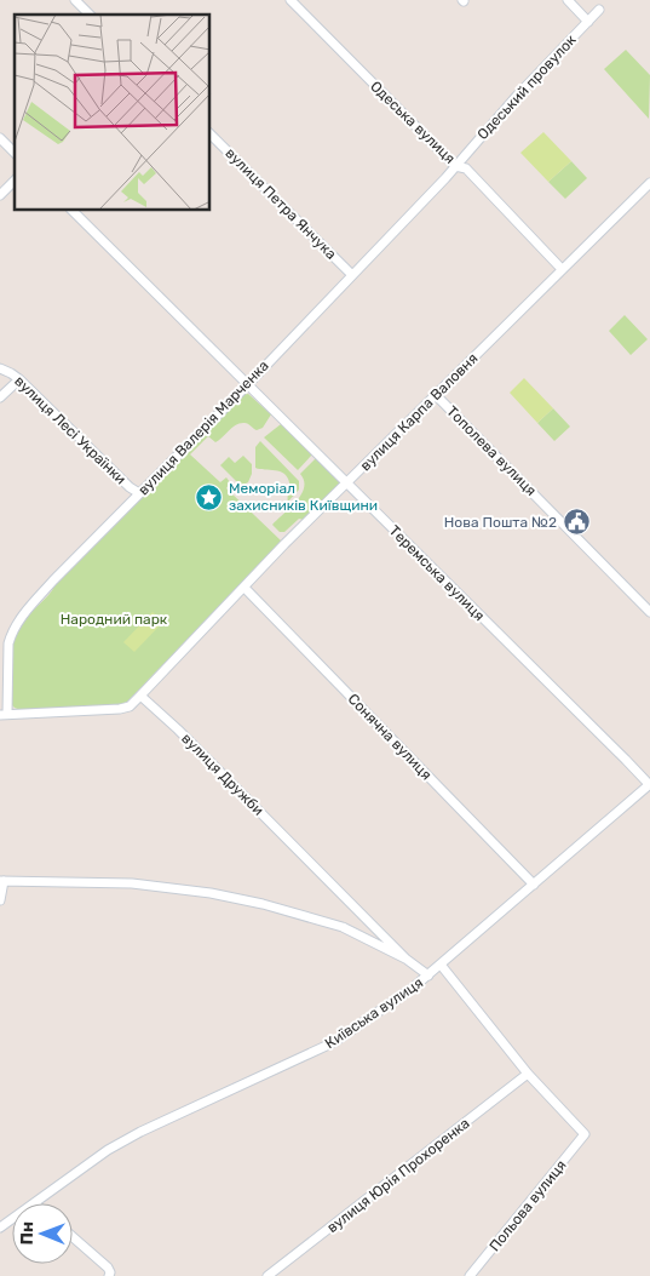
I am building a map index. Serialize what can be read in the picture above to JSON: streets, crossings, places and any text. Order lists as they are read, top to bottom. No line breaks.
{"streets":{"street":["Одеський провулок","Одеська вулиця","вулиця Петра Янчука","вулиця Карпа Валовня","вулиця Валерія Марченка","вулиця Лесі Українки","Тополева вулиця","Теремська вулиця","Сонячна вулиця","вулиця Дружби","Київська вулиця","вулиця Юрія Прохоренка","Польова вулиця"]},"crossings":[["Одеський провулок","Одеська вулиця"],["Одеський провулок","вулиця Валерія Марченка"],["Одеська вулиця","вулиця Карпа Валовня"],["Одеська вулиця","вулиця Валерія Марченка"],["вулиця Петра Янчука","вулиця Валерія Марченка"],["вулиця Карпа Валовня","Тополева вулиця"],["вулиця Карпа Валовня","Теремська вулиця"],["вулиця Карпа Валовня","Сонячна вулиця"],["вулиця Карпа Валовня","вулиця Дружби"],["вулиця Валерія Марченка","вулиця Лесі Українки"],["вулиця Валерія Марченка","Теремська вулиця"],["Теремська вулиця","Київська вулиця"],["Сонячна вулиця","Київська вулиця"],["вулиця Юрія Прохоренка","Польова вулиця"]],"parks":["Народний парк"],"places":{"place":["Меморіал захисників Київщини"],"public building":["Нова Пошта №2"]},"north":"left"}
